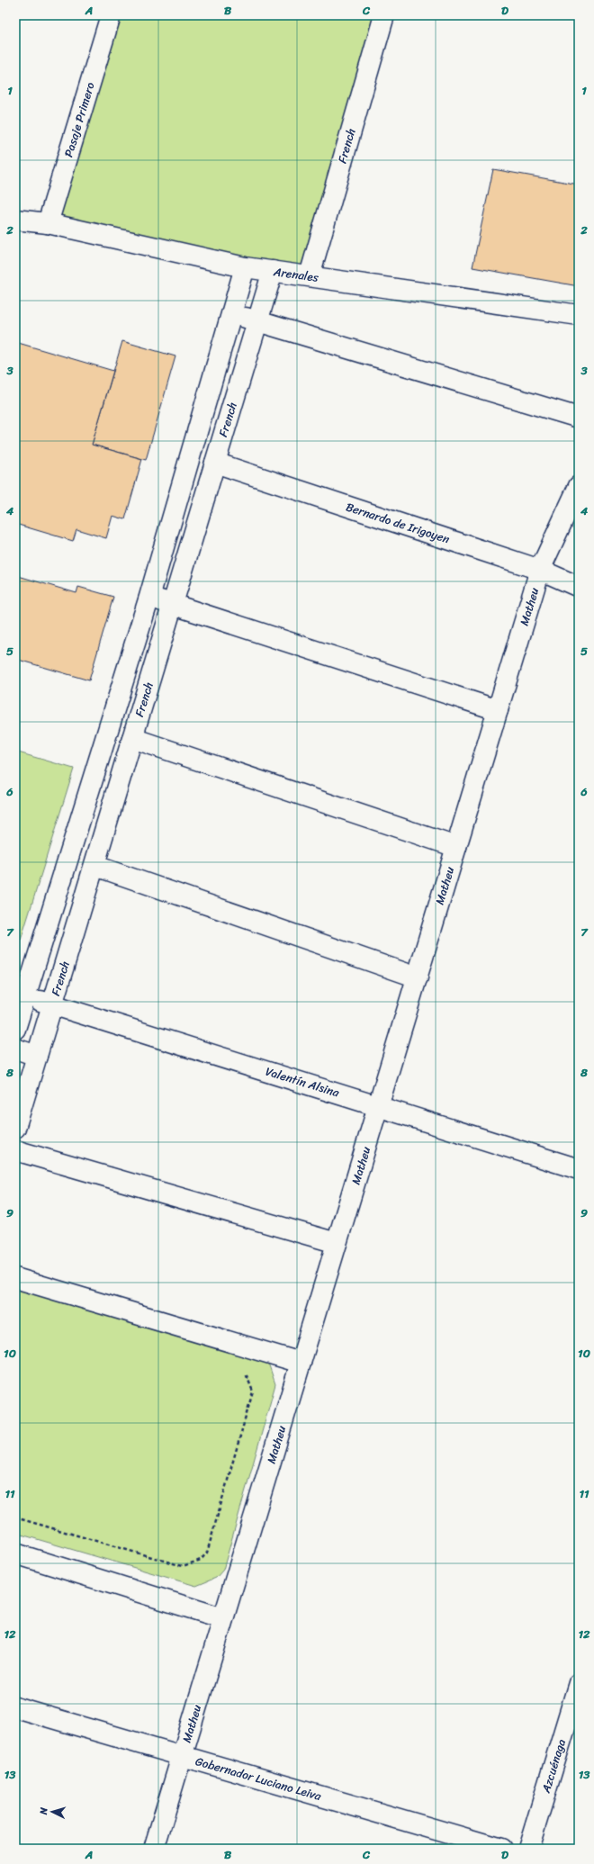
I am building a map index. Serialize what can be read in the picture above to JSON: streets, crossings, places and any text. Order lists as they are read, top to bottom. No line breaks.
{"streets":{"street":["Pasaje Primero","French","Arenales","Bernardo de Irigoyen","Matheu","Valentín Alsina","Azcuénaga","Gobernador Luciano Leiva"]},"crossings":[["Pasaje Primero","Arenales"],["French","Arenales"],["French","Bernardo de Irigoyen"],["French","Valentín Alsina"],["Bernardo de Irigoyen","Matheu"],["Matheu","Valentín Alsina"],["Matheu","Gobernador Luciano Leiva"]],"north":"left","grid":{"columns":["A","B","C","D"],"rows":["1","2","3","4","5","6","7","8","9","10","11","12","13"]}}
